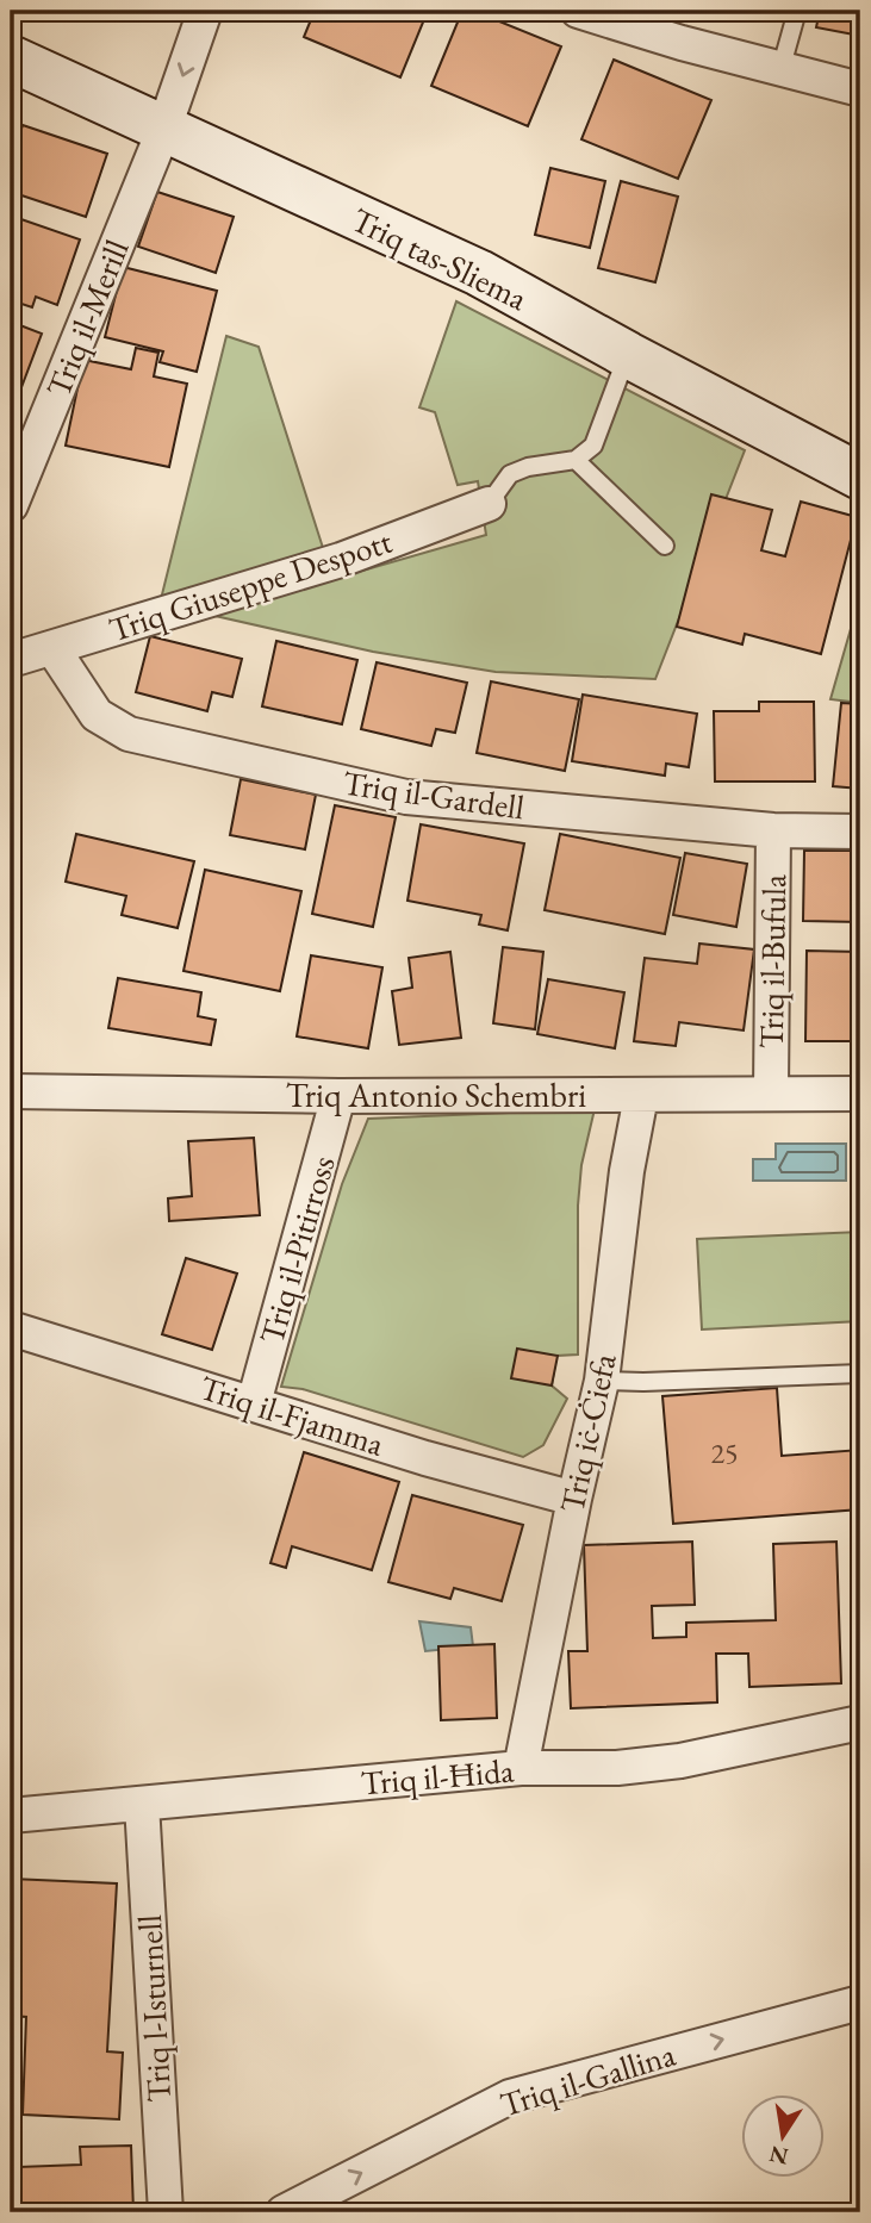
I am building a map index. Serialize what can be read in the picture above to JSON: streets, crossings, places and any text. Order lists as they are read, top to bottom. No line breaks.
{"streets":{"main road":["Triq tas-Sliema"],"street":["Triq il-Merill","Triq Giuseppe Despott","Triq il-Gardell","Triq il-Bufula","Triq Antonio Schembri","Triq il-Pitirross","Triq il-Fjamma","Triq iċ-Ċiefa","Triq il-Ħida","Triq l-Isturnell","Triq il-Gallina"]},"crossings":[["Triq tas-Sliema","Triq il-Merill"],["Triq Giuseppe Despott","Triq il-Gardell"],["Triq il-Gardell","Triq il-Bufula"],["Triq il-Bufula","Triq Antonio Schembri"],["Triq Antonio Schembri","Triq il-Pitirross"],["Triq Antonio Schembri","Triq iċ-Ċiefa"],["Triq il-Pitirross","Triq il-Fjamma"],["Triq il-Fjamma","Triq iċ-Ċiefa"],["Triq iċ-Ċiefa","Triq il-Ħida"],["Triq il-Ħida","Triq l-Isturnell"]],"one_way":["Triq il-Gallina"],"house_numbers":["25"],"north":"bottom"}
